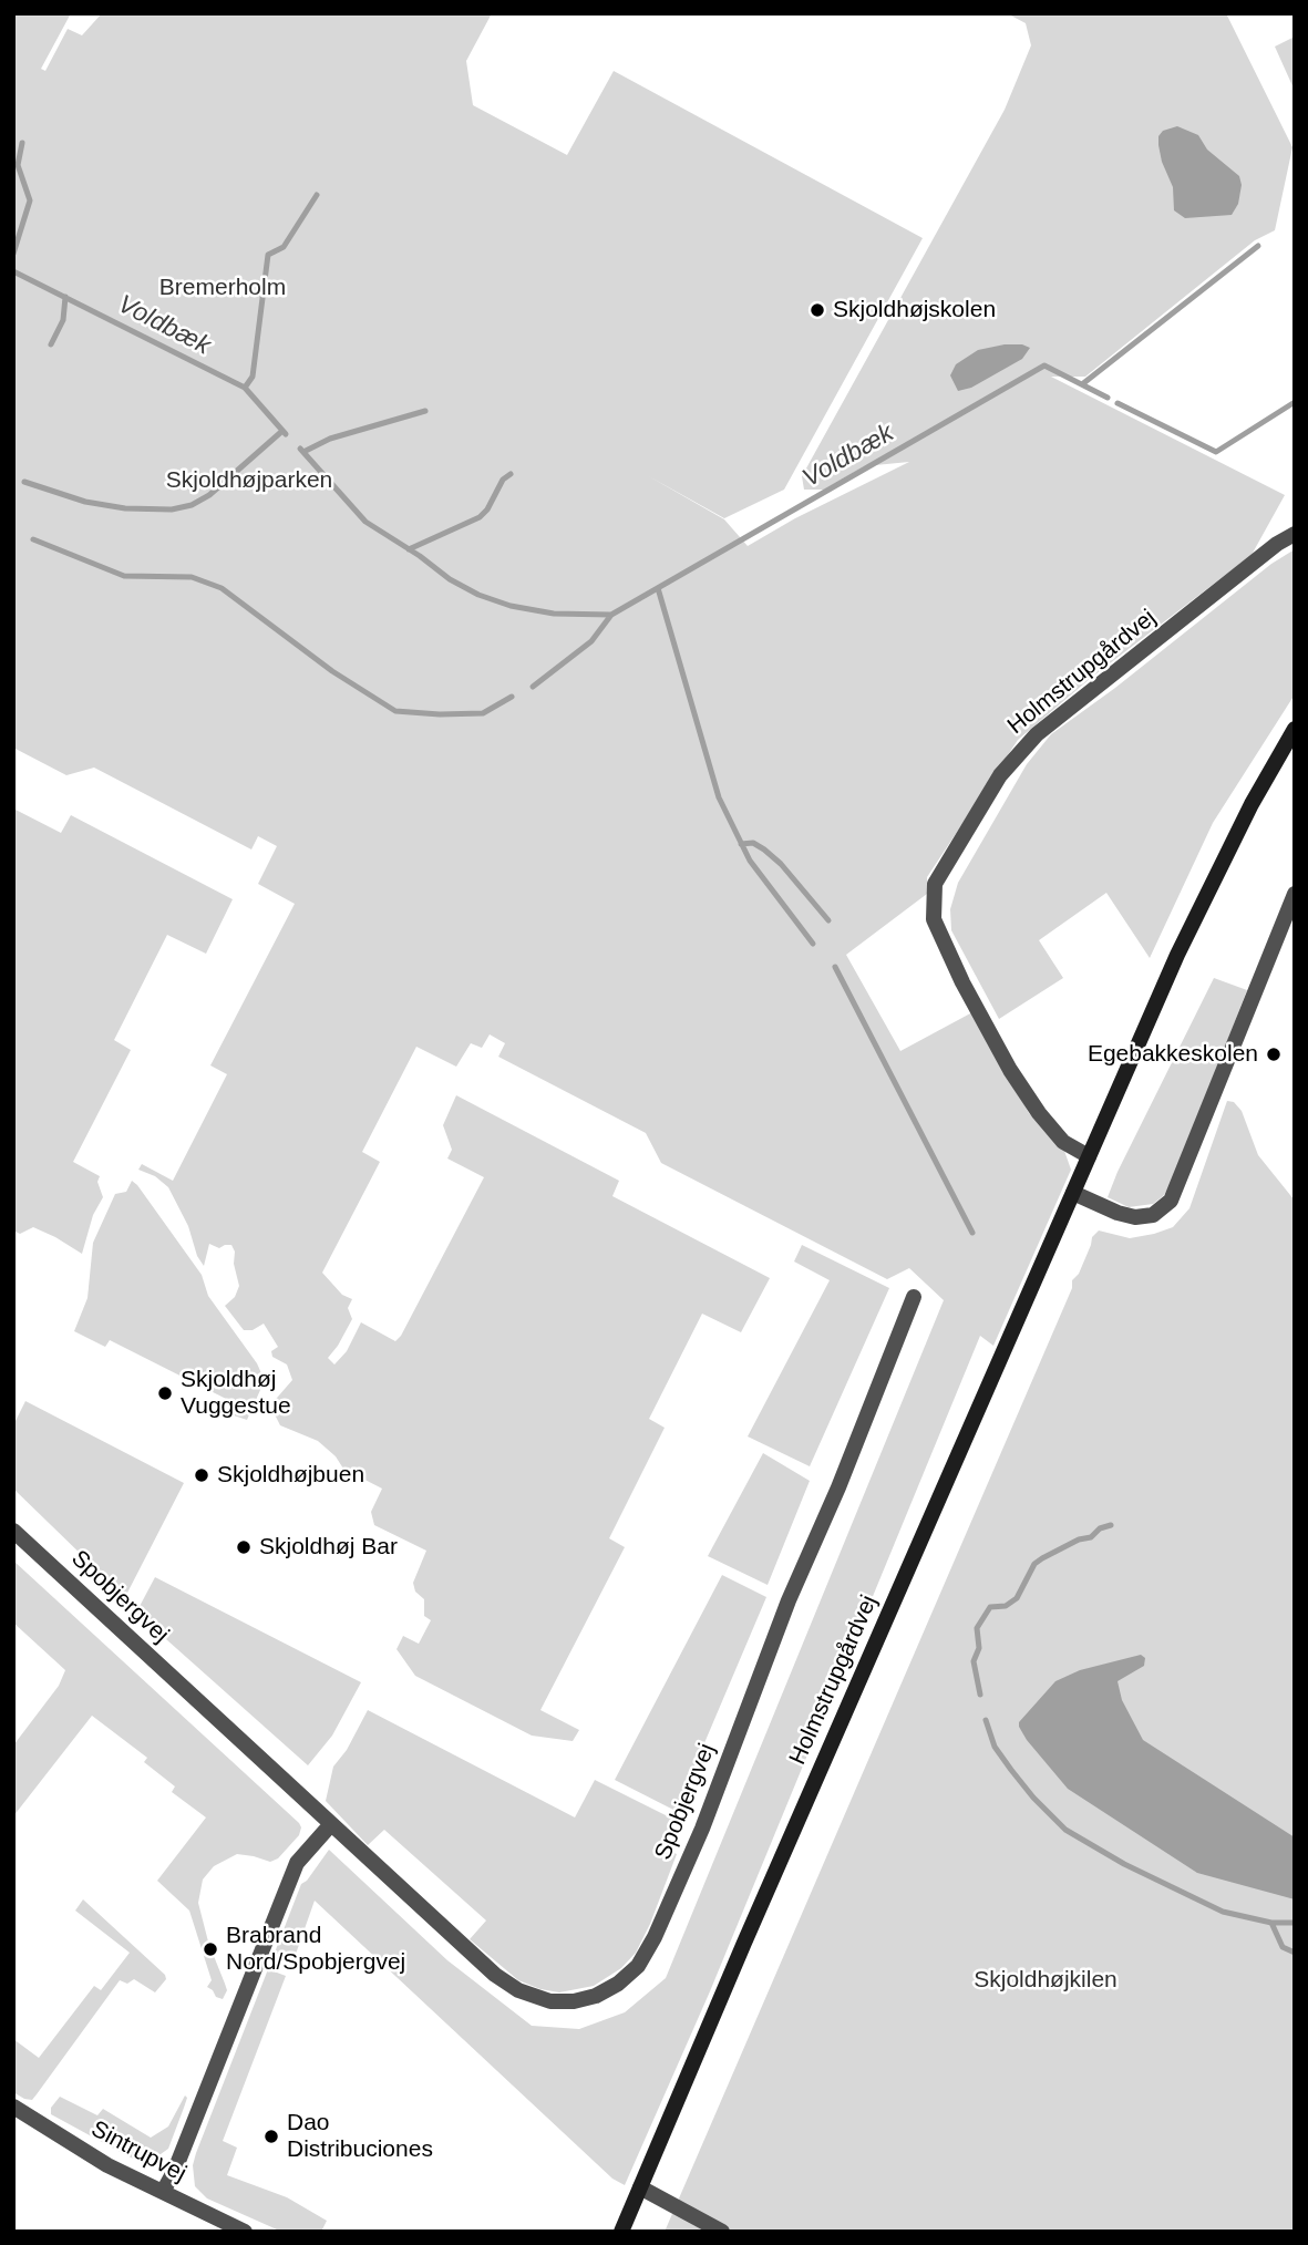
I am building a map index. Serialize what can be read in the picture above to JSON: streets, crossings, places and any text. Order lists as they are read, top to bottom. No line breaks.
{"streets":{"street":["Holmstrupgårdvej","Spobjergvej","Sintrupvej"]},"water":["Voldbæk"],"parks":["Bremerholm","Skjoldhøjparken","Skjoldhøjkilen"],"places":["Skjoldhøjskolen","Egebakkeskolen","Skjoldhøj Vuggestue","Skjoldhøjbuen","Skjoldhøj Bar","Brabrand Nord/Spobjergvej","Dao Distribuciones"]}
